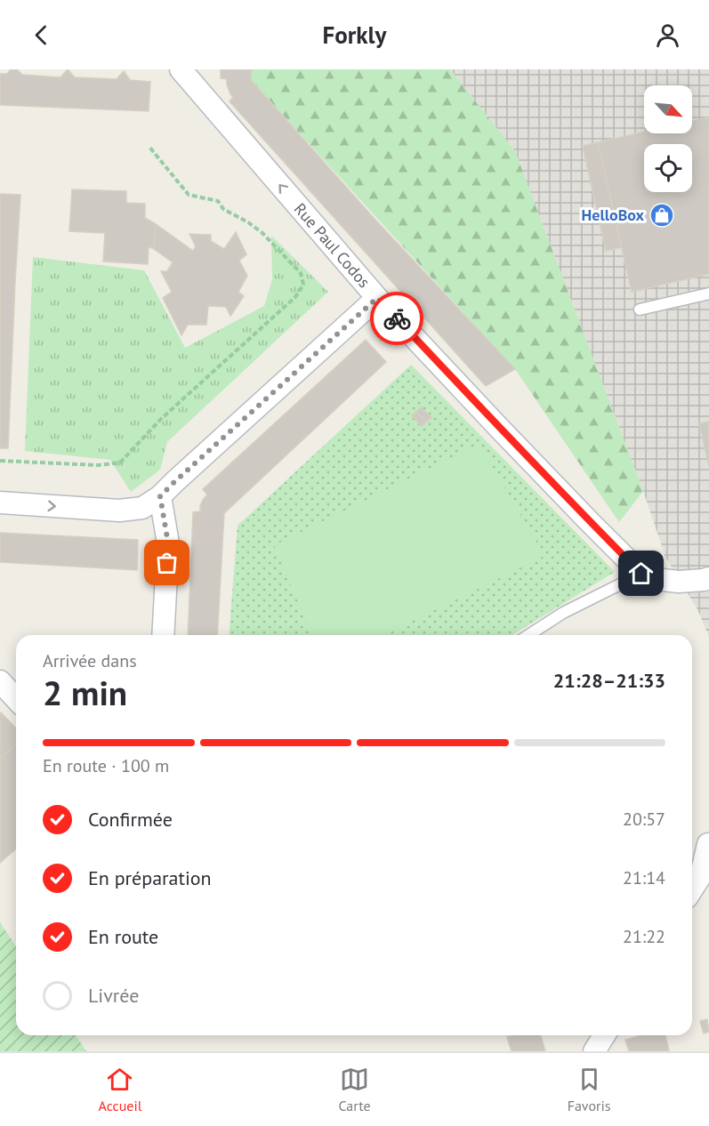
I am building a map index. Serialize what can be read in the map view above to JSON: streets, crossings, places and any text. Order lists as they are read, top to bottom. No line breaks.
{"streets":{"street":["Rue Paul Codos"]},"one_way":["Rue Paul Codos"],"places":{"shop":["HelloBox"]},"north":"bottom right","page":{"header":"Forkly","heading":["2 min","Arrivée dans","21:28–21:33"],"bar":"En route · 100 m","list":[["Confirmée","20:57"],["En préparation","21:14"],["En route","21:22"],"Livrée"],"tabs":["Accueil","Carte","Favoris"]}}
